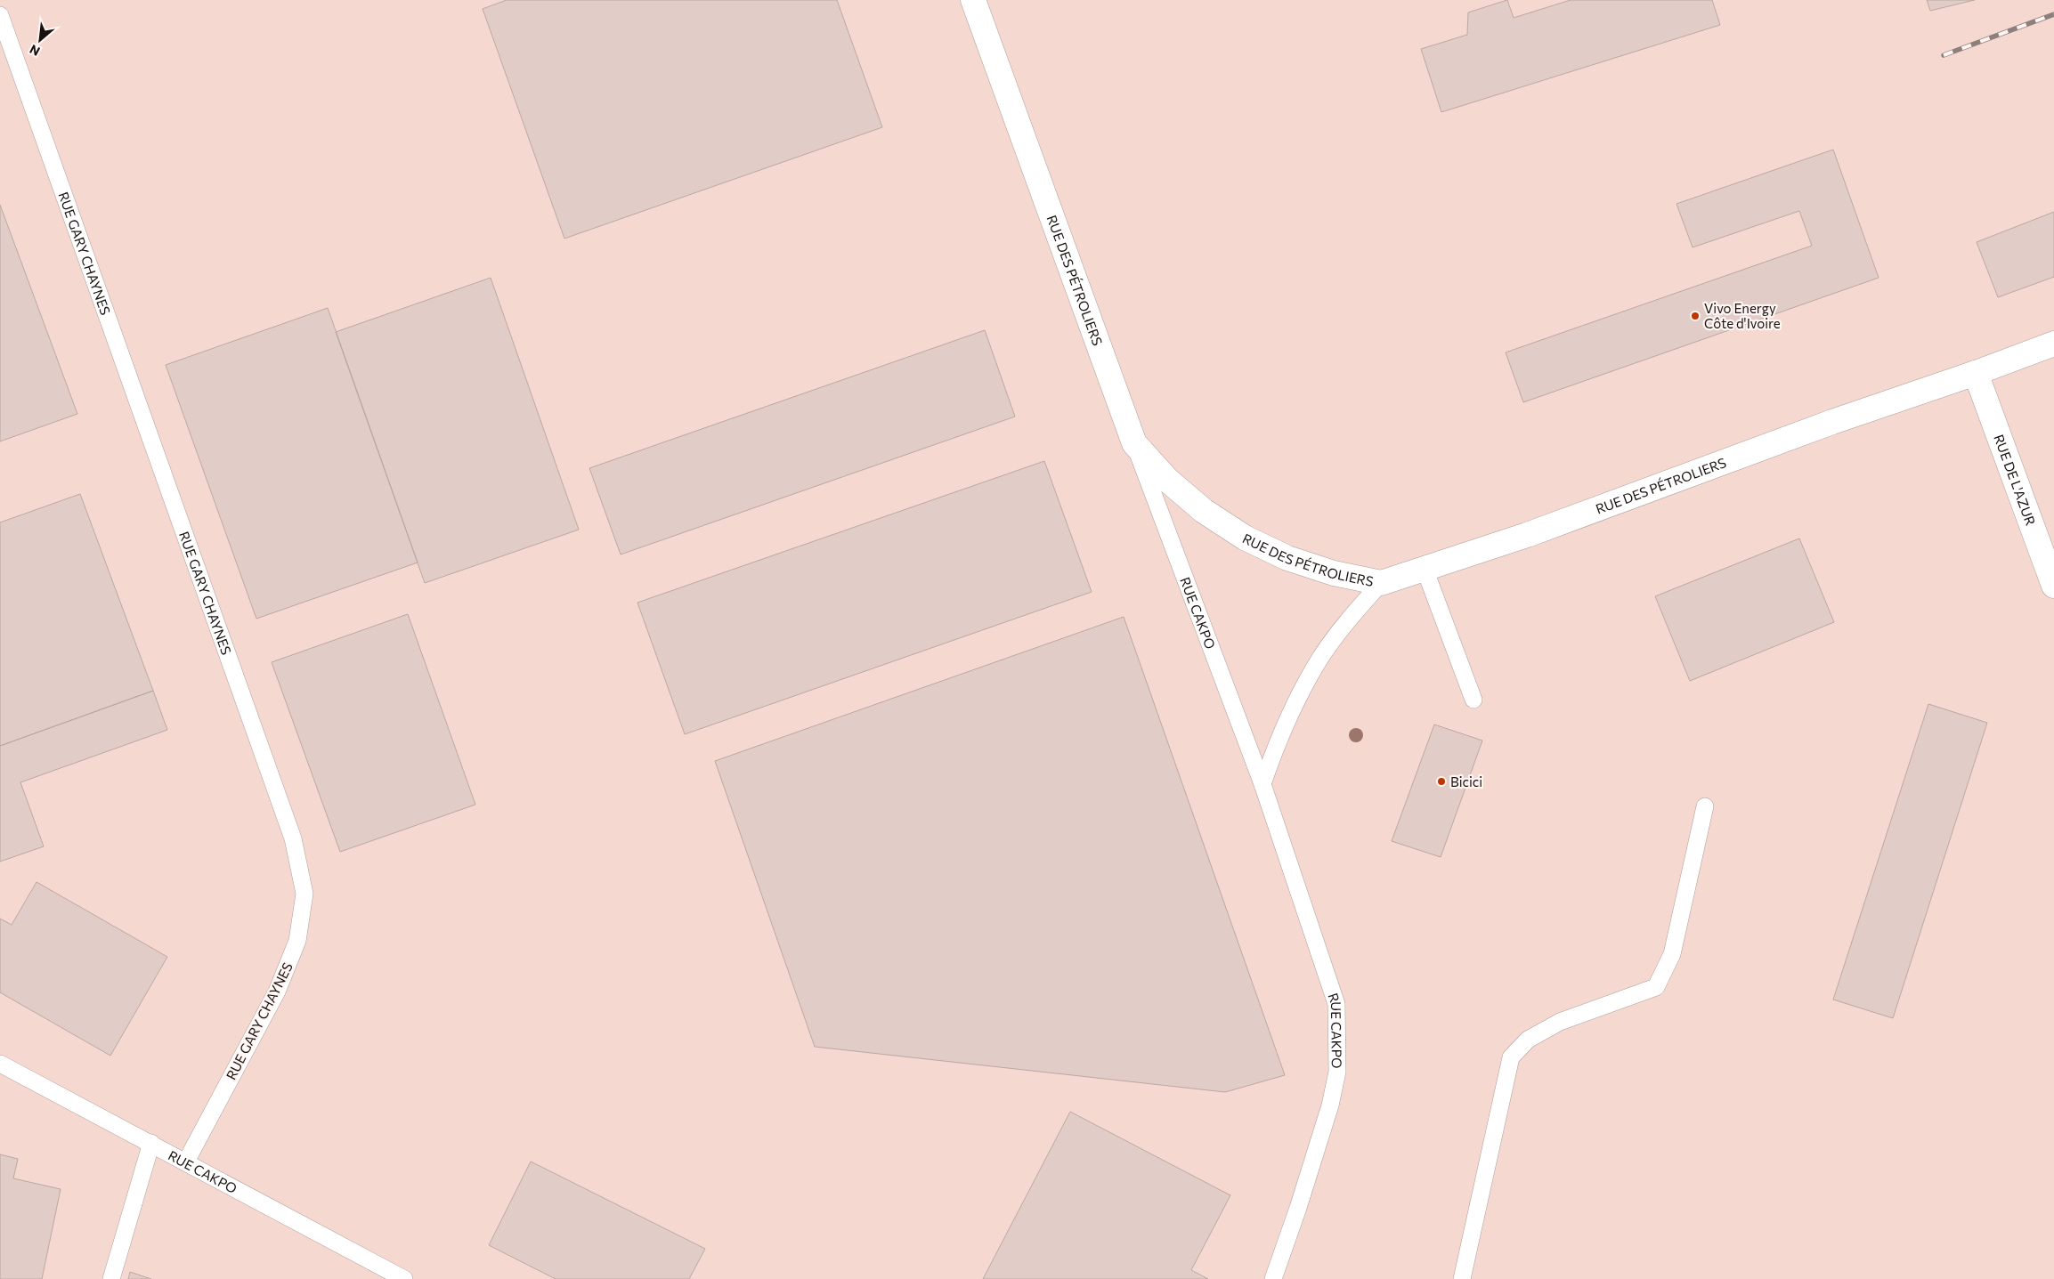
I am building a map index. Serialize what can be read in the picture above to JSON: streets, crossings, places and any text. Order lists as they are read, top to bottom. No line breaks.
{"streets":{"street":["RUE DES PÉTROLIERS","RUE DE L'AZUR"],"lane":["RUE GARY CHAYNES","RUE CAKPO"]},"crossings":[["RUE GARY CHAYNES","RUE CAKPO"],["RUE DES PÉTROLIERS","RUE DE L'AZUR"],["RUE DES PÉTROLIERS","RUE CAKPO"]],"places":["Vivo Energy Côte d'Ivoire","Bicici"],"north":"bottom left"}
